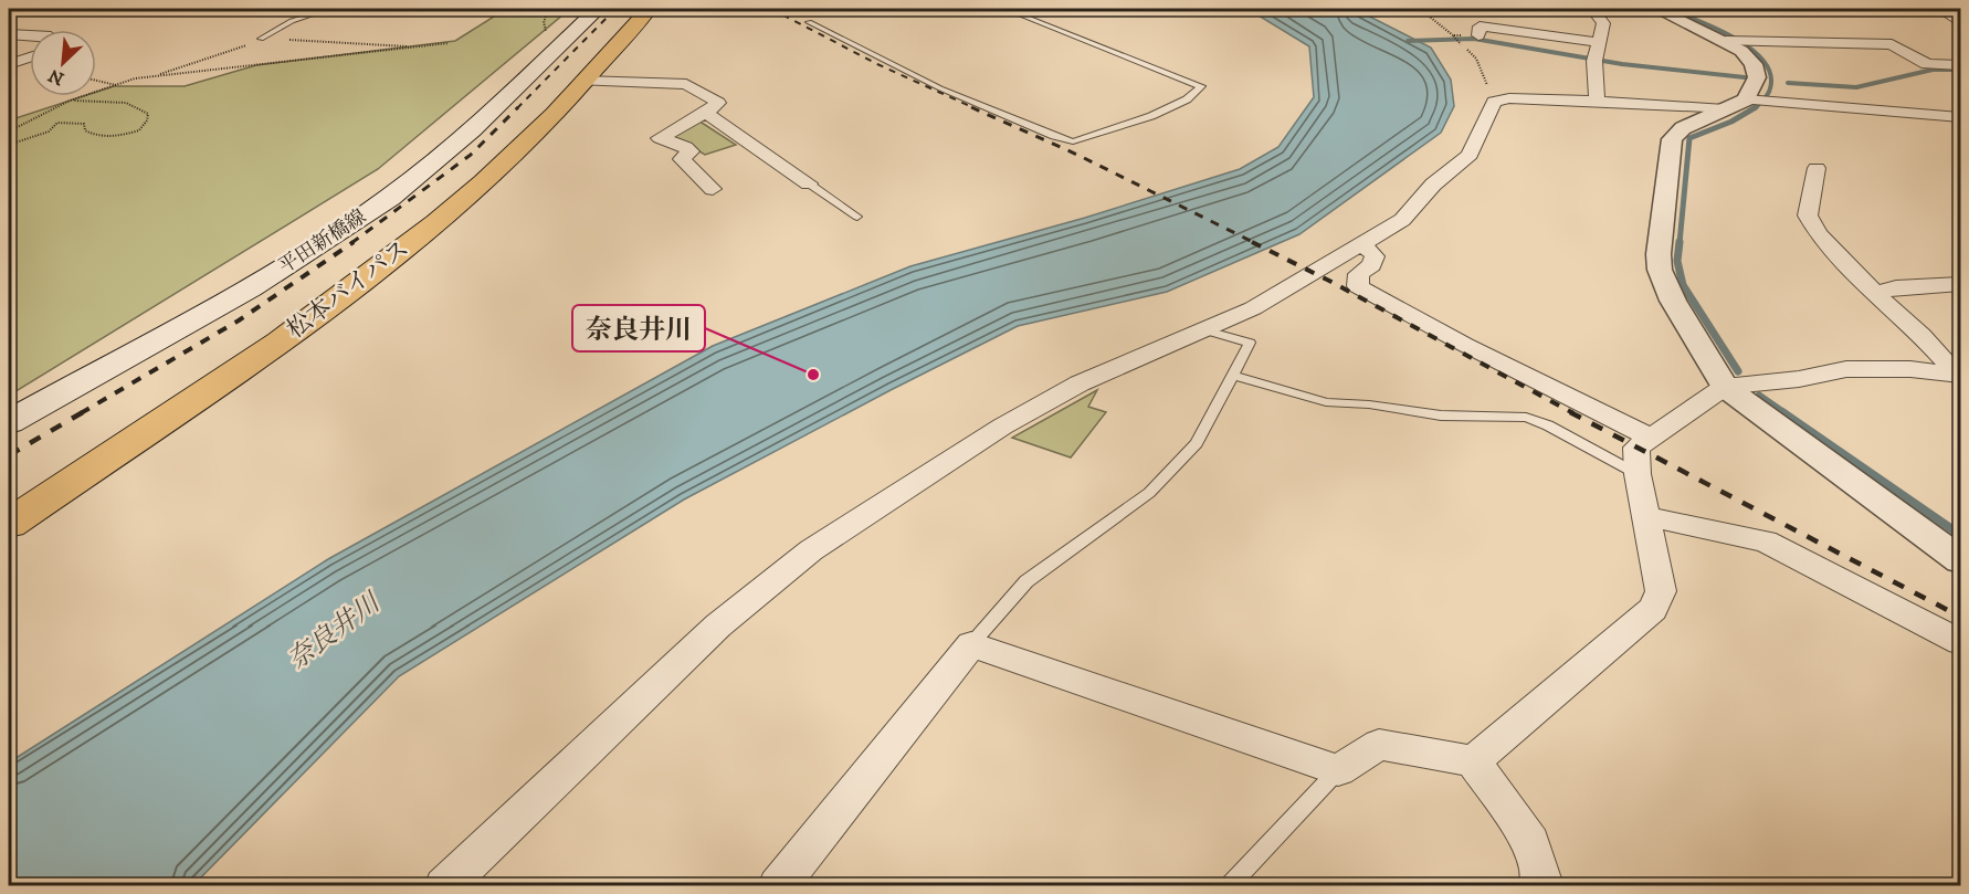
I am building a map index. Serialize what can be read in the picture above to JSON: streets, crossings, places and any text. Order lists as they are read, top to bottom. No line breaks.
{"streets":{"highway":["松本バイパス"],"main road":["平田新橋線"]},"water":["奈良井川"],"places":["奈良井川"],"north":"bottom left"}
